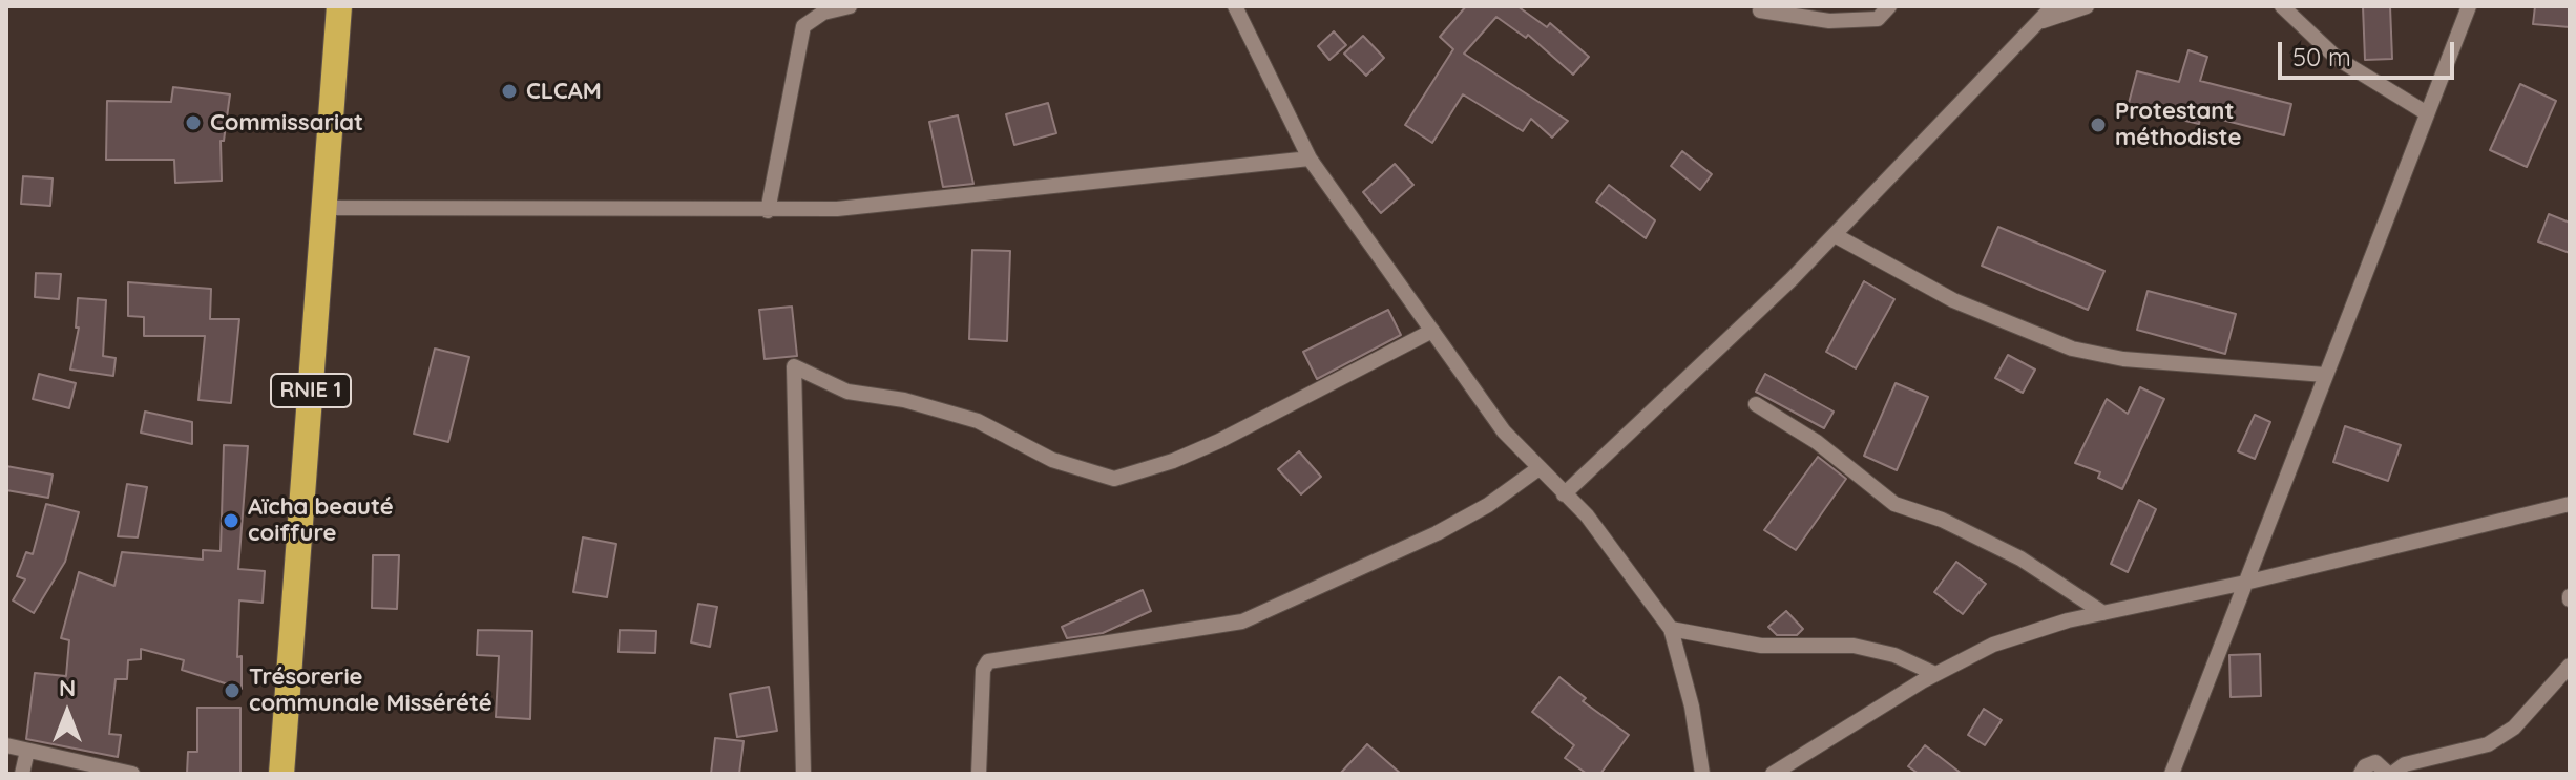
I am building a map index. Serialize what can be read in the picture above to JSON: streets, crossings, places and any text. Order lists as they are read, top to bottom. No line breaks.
{"streets":{"highway":["RNIE 1"]},"places":["CLCAM","Commissariat","Protestant méthodiste","Aïcha beauté coiffure","Trésorerie communale Missérété"],"scale_bar":"50 m","north":"top"}
